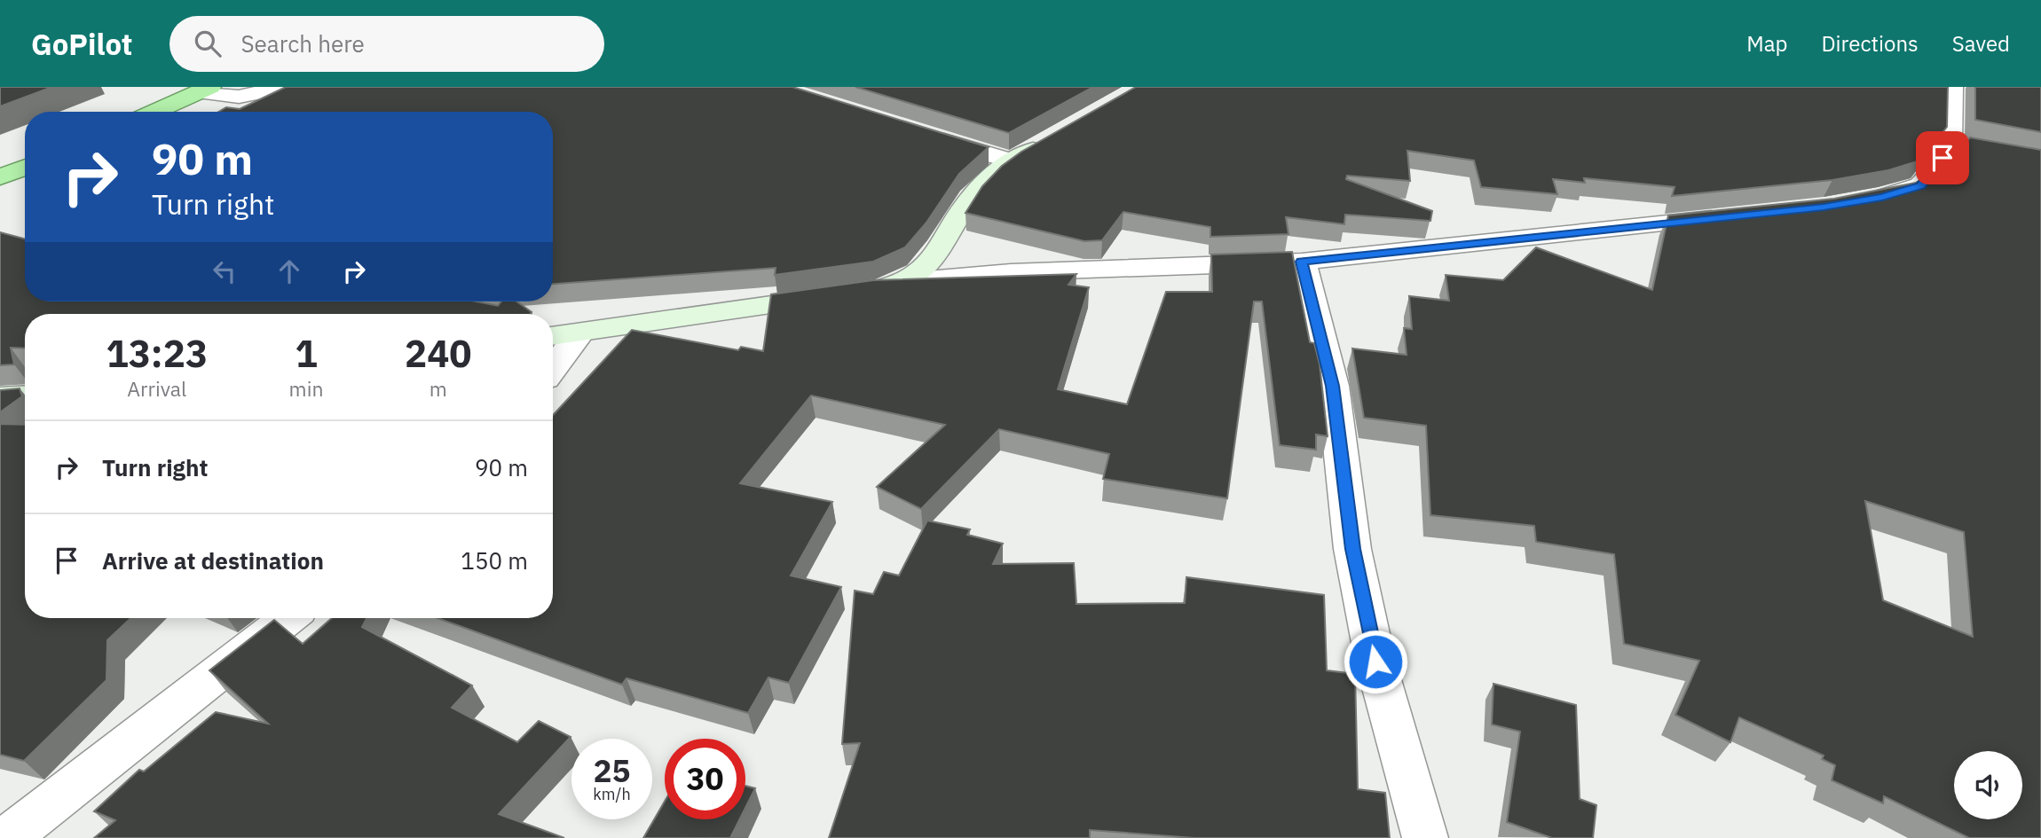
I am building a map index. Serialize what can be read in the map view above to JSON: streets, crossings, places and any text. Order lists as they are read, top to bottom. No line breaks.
{"page":{"header":"GoPilot","search":"Search here","nav":["Map","Directions","Saved"],"turn":["90 m","Turn right"],"eta":["13:23","Arrival","1","min","240","m"],"list":[{"name":"Turn right","value":"90 m"},{"name":"Arrive at destination","value":"150 m"}],"speed":"25 km/h","limit":"30"}}
